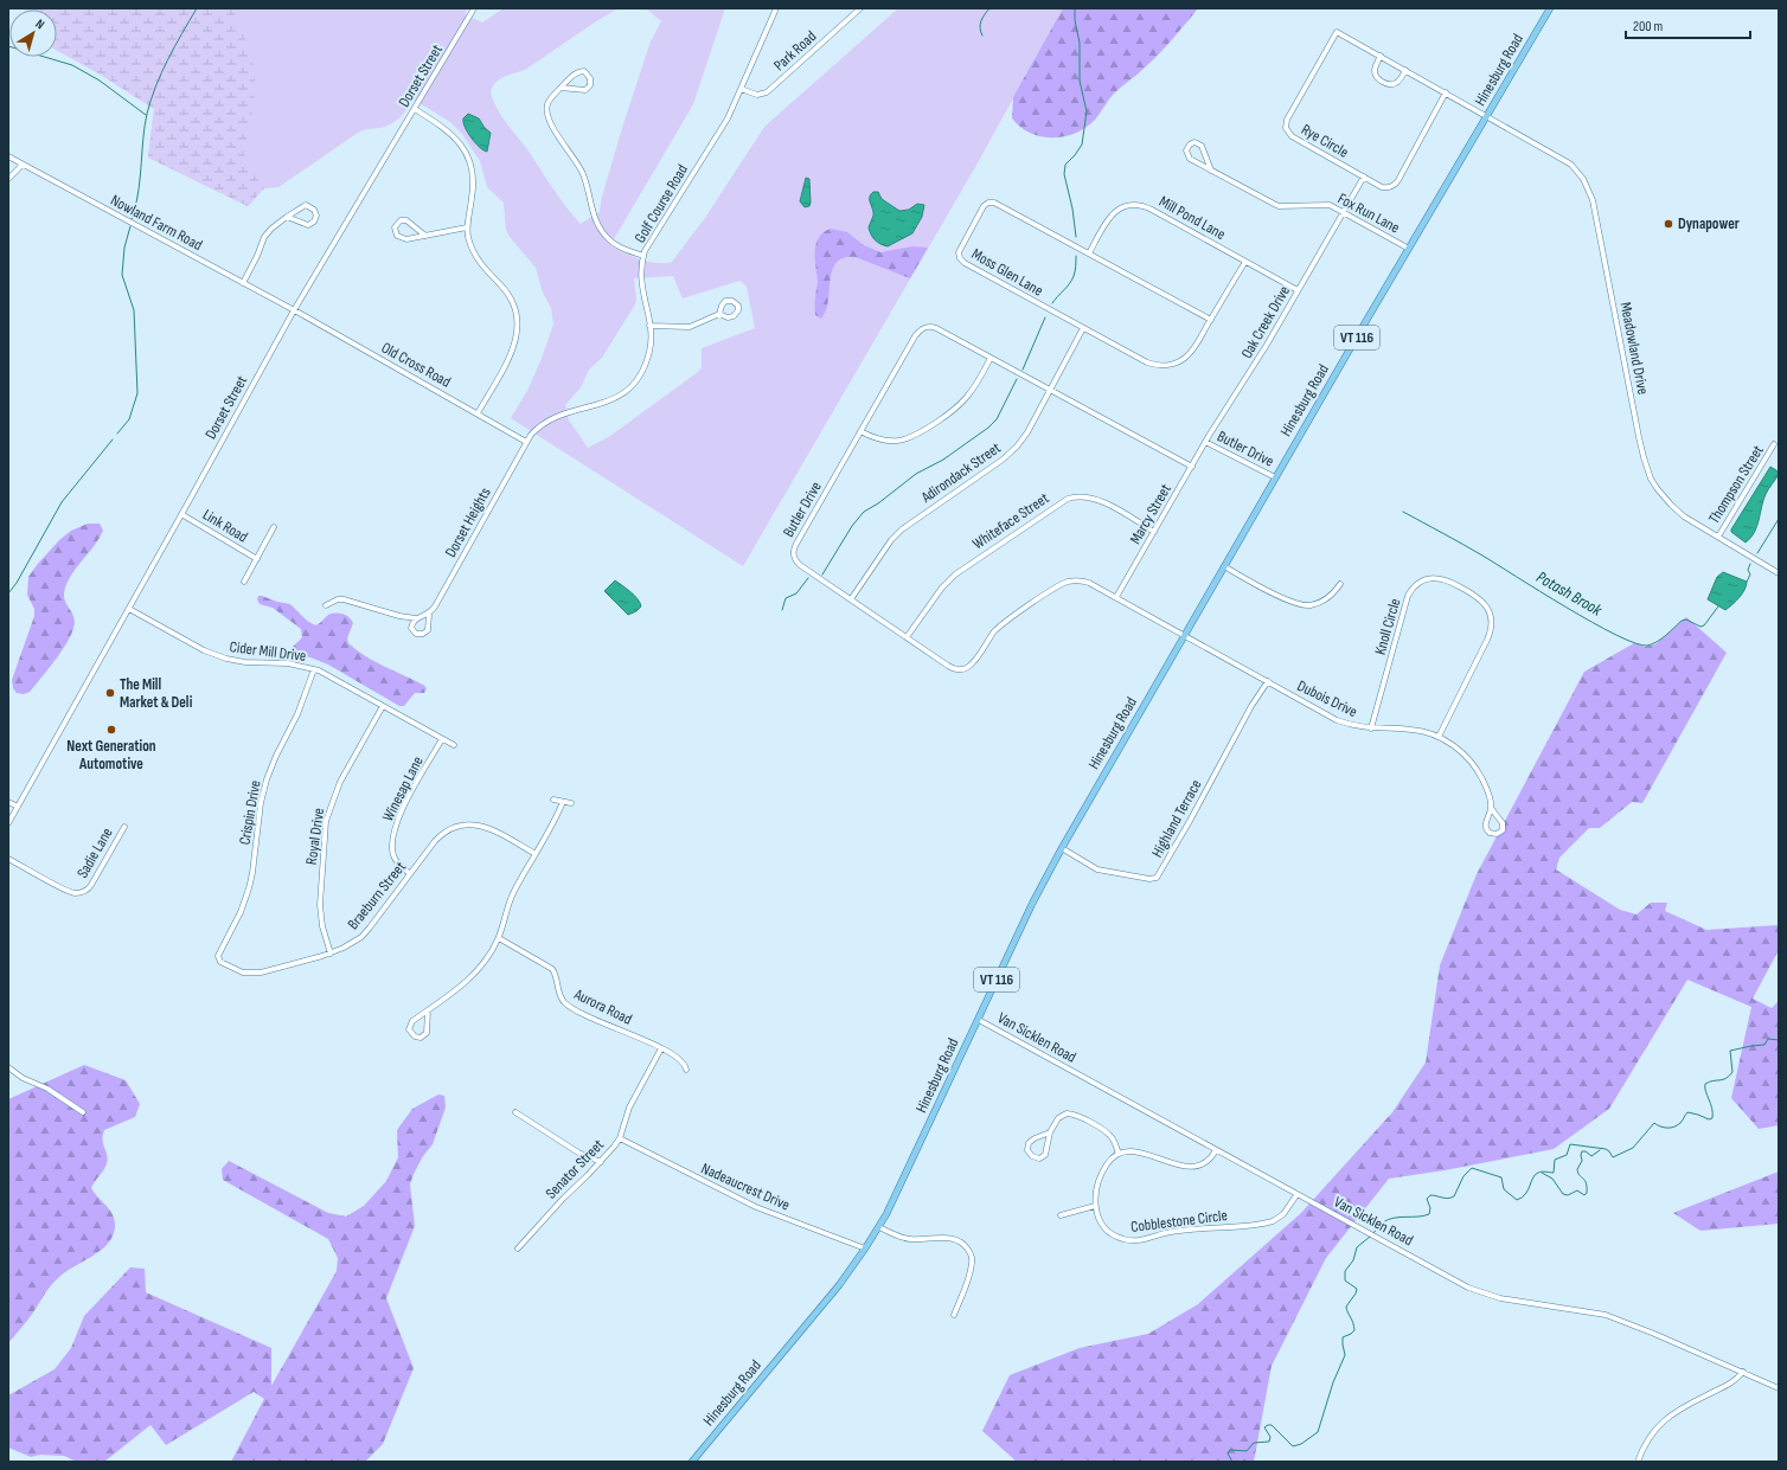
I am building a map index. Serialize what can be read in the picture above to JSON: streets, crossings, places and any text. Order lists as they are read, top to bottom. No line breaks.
{"streets":{"main road":["Hinesburg Road","VT 116"],"street":["Park Road","Dorset Street","Rye Circle","Golf Course Road","Fox Run Lane","Mill Pond Lane","Nowland Farm Road","Moss Glen Lane","Oak Creek Drive","Meadowland Drive","Old Cross Road","Butler Drive","Adirondack Street","Thompson Street","Marcy Street","Whiteface Street","Dorset Heights","Link Road","Knoll Circle","Cider Mill Drive","Dubois Drive","Winesap Lane","Crispin Drive","Highland Terrace","Royal Drive","Sadie Lane","Braeburn Street","Aurora Road","Van Sicklen Road","Senator Street","Nadeaucrest Drive","Cobblestone Circle"]},"crossings":[["Park Road","Golf Course Road"],["Hinesburg Road","Rye Circle"],["Hinesburg Road","Fox Run Lane"],["Hinesburg Road","Meadowland Drive"],["Hinesburg Road","Butler Drive"],["Hinesburg Road","Dubois Drive"],["Hinesburg Road","Highland Terrace"],["Hinesburg Road","Van Sicklen Road"],["Hinesburg Road","Nadeaucrest Drive"],["Dorset Street","Nowland Farm Road"],["Dorset Street","Old Cross Road"],["Dorset Street","Link Road"],["Dorset Street","Cider Mill Drive"],["Rye Circle","Oak Creek Drive"],["Rye Circle","Meadowland Drive"],["Golf Course Road","Old Cross Road"],["Golf Course Road","Dorset Heights"],["Fox Run Lane","Oak Creek Drive"],["Mill Pond Lane","Moss Glen Lane"],["Mill Pond Lane","Oak Creek Drive"],["Nowland Farm Road","Old Cross Road"],["Moss Glen Lane","Adirondack Street"],["Oak Creek Drive","Butler Drive"],["Oak Creek Drive","Marcy Street"],["Meadowland Drive","Thompson Street"],["Old Cross Road","Dorset Heights"],["Butler Drive","Adirondack Street"],["Butler Drive","Marcy Street"],["Butler Drive","Whiteface Street"],["Butler Drive","Dubois Drive"],["Marcy Street","Whiteface Street"],["Knoll Circle","Dubois Drive"],["Cider Mill Drive","Winesap Lane"],["Cider Mill Drive","Crispin Drive"],["Cider Mill Drive","Royal Drive"],["Dubois Drive","Highland Terrace"],["Winesap Lane","Braeburn Street"],["Crispin Drive","Braeburn Street"],["Royal Drive","Braeburn Street"],["Aurora Road","Senator Street"],["Van Sicklen Road","Cobblestone Circle"],["Senator Street","Nadeaucrest Drive"]],"water":["Potash Brook"],"places":["Dynapower","The Mill Market & Deli","Next Generation Automotive"],"scale_bar":"200 m","north":"top right"}
